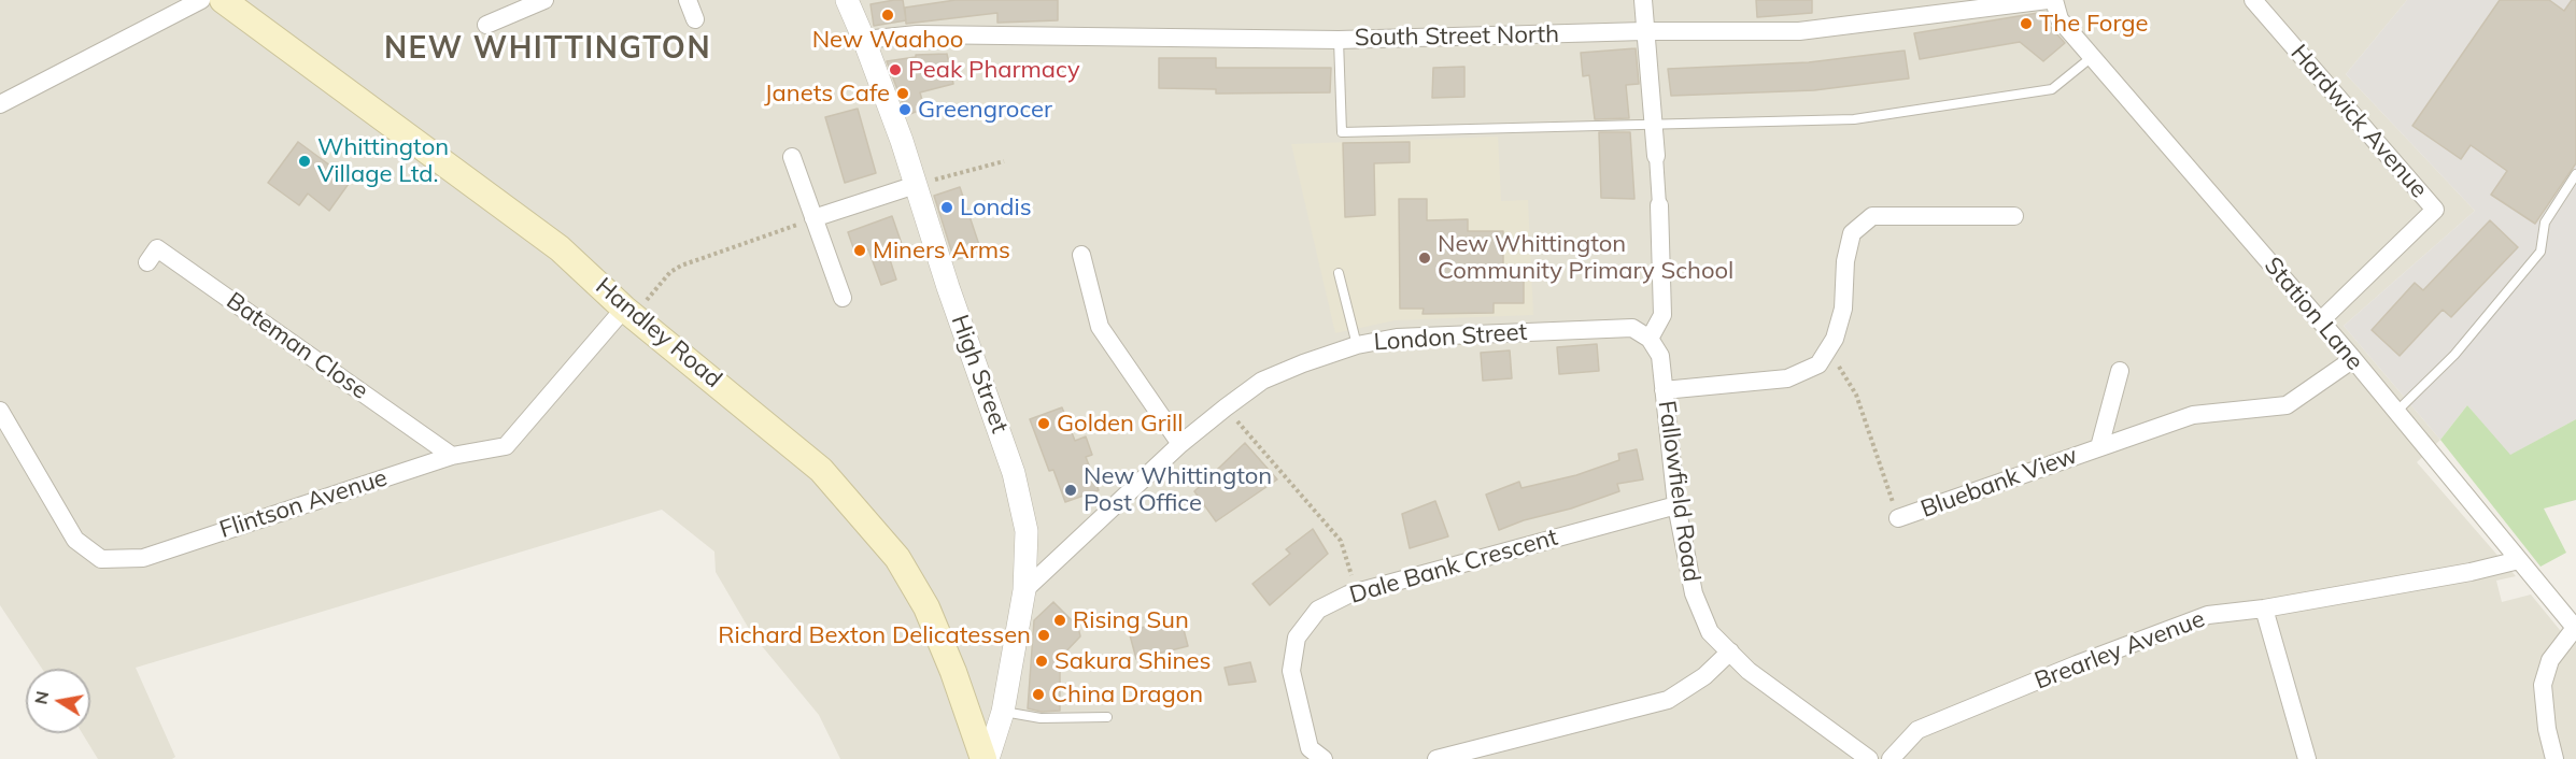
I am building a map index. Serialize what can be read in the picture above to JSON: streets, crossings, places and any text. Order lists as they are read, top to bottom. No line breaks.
{"streets":{"main road":["Handley Road"],"street":["South Street North","Hardwick Avenue","Station Lane","London Street","Bateman Close","High Street","Bluebank View","Fallowfield Road","Flintson Avenue","Dale Bank Crescent","Brearley Avenue"]},"crossings":[["South Street North","High Street"],["Hardwick Avenue","Station Lane"],["Station Lane","Bluebank View"],["Station Lane","Brearley Avenue"],["Handley Road","High Street"],["Handley Road","Flintson Avenue"],["London Street","High Street"],["London Street","Fallowfield Road"],["Bateman Close","Flintson Avenue"],["Fallowfield Road","Dale Bank Crescent"]],"districts":["NEW WHITTINGTON"],"places":["New Waahoo","The Forge","Peak Pharmacy","Janets Cafe","Greengrocer","Whittington Village Ltd.","Londis","Miners Arms","New Whittington Community Primary School","Golden Grill","New Whittington Post Office","Rising Sun","Richard Bexton Delicatessen","Sakura Shines","China Dragon"],"north":"left"}
